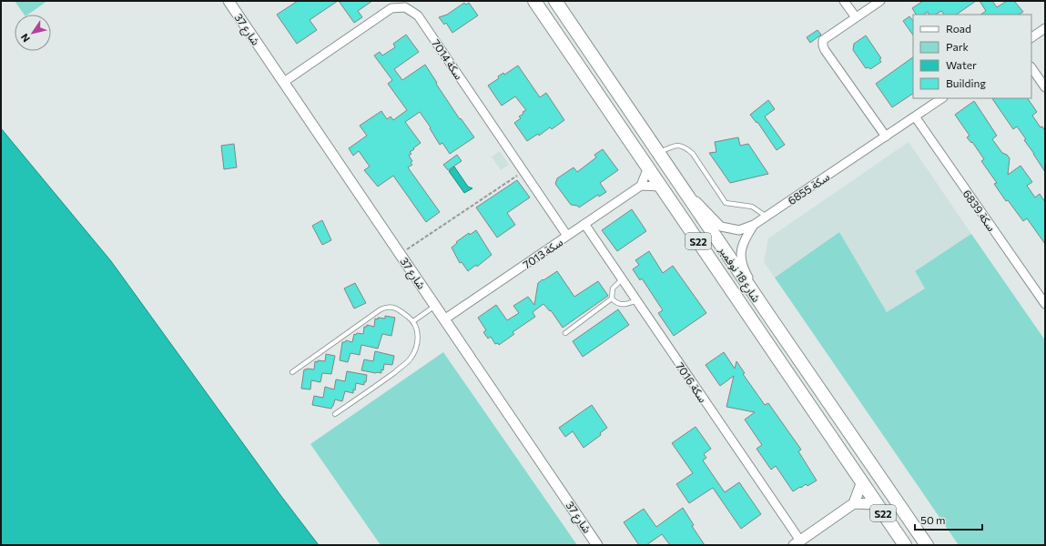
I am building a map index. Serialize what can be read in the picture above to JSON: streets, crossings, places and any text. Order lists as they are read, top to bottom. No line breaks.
{"streets":{"main road":["S22","شارع 18 نوفمبر"],"street":["شارع 37","سكة 7014","سكة 6855","سكة 6839","سكة 7013","سكة 7016"]},"crossings":[["شارع 37","سكة 7014"],["شارع 37","سكة 7013"],["سكة 7014","سكة 7013"],["سكة 6855","سكة 6839"],["سكة 6855","شارع 18 نوفمبر"],["سكة 7013","سكة 7016"]],"legend":["Road","Park","Water","Building"],"scale_bar":"50 m","north":"bottom left"}
